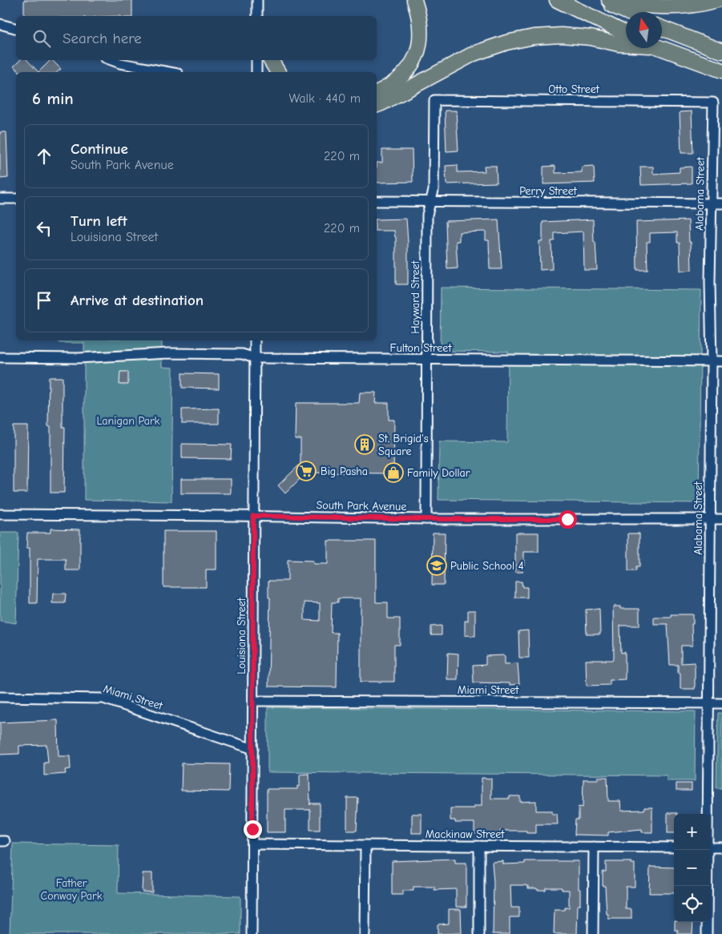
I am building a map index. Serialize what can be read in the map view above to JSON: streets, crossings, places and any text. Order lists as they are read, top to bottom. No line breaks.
{"streets":{"street":["Otto Street","Perry Street","Alabama Street","Hayward Street","Fulton Street","South Park Avenue","Louisiana Street","Miami Street","Mackinaw Street"]},"crossings":[["Otto Street","Alabama Street"],["Otto Street","Hayward Street"],["Perry Street","Alabama Street"],["Perry Street","Hayward Street"],["Alabama Street","Fulton Street"],["Alabama Street","South Park Avenue"],["Alabama Street","Miami Street"],["Hayward Street","Fulton Street"],["Hayward Street","South Park Avenue"],["Fulton Street","Louisiana Street"],["South Park Avenue","Louisiana Street"],["Louisiana Street","Miami Street"],["Louisiana Street","Mackinaw Street"]],"parks":["Lanigan Park","Father Conway Park"],"places":{"building":["St. Brigid's Square"],"supermarket":["Big Pasha"],"shop":["Family Dollar"],"school or university":["Public School 4"]},"north":"top","page":{"search":"Search here","heading":["6 min","Walk · 440 m"],"list":[["Continue","South Park Avenue","220 m"],["Turn left","Louisiana Street","220 m"],"Arrive at destination"],"map_buttons":["+","−"]}}
